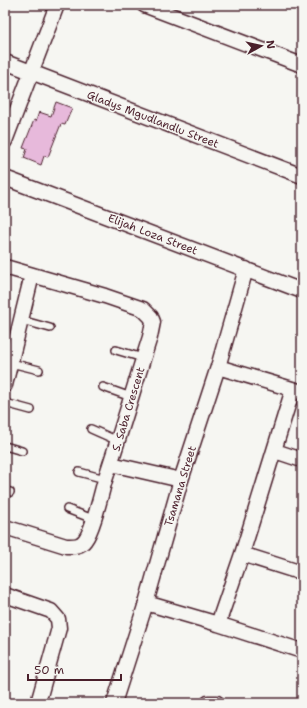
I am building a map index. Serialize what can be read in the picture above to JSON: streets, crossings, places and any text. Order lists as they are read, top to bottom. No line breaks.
{"streets":{"street":["Gladys Mgudlandlu Street","Elijah Loza Street","S. Saba Crescent","Tsamana Street"]},"crossings":[["Elijah Loza Street","Tsamana Street"]],"scale_bar":"50 m","north":"right"}
